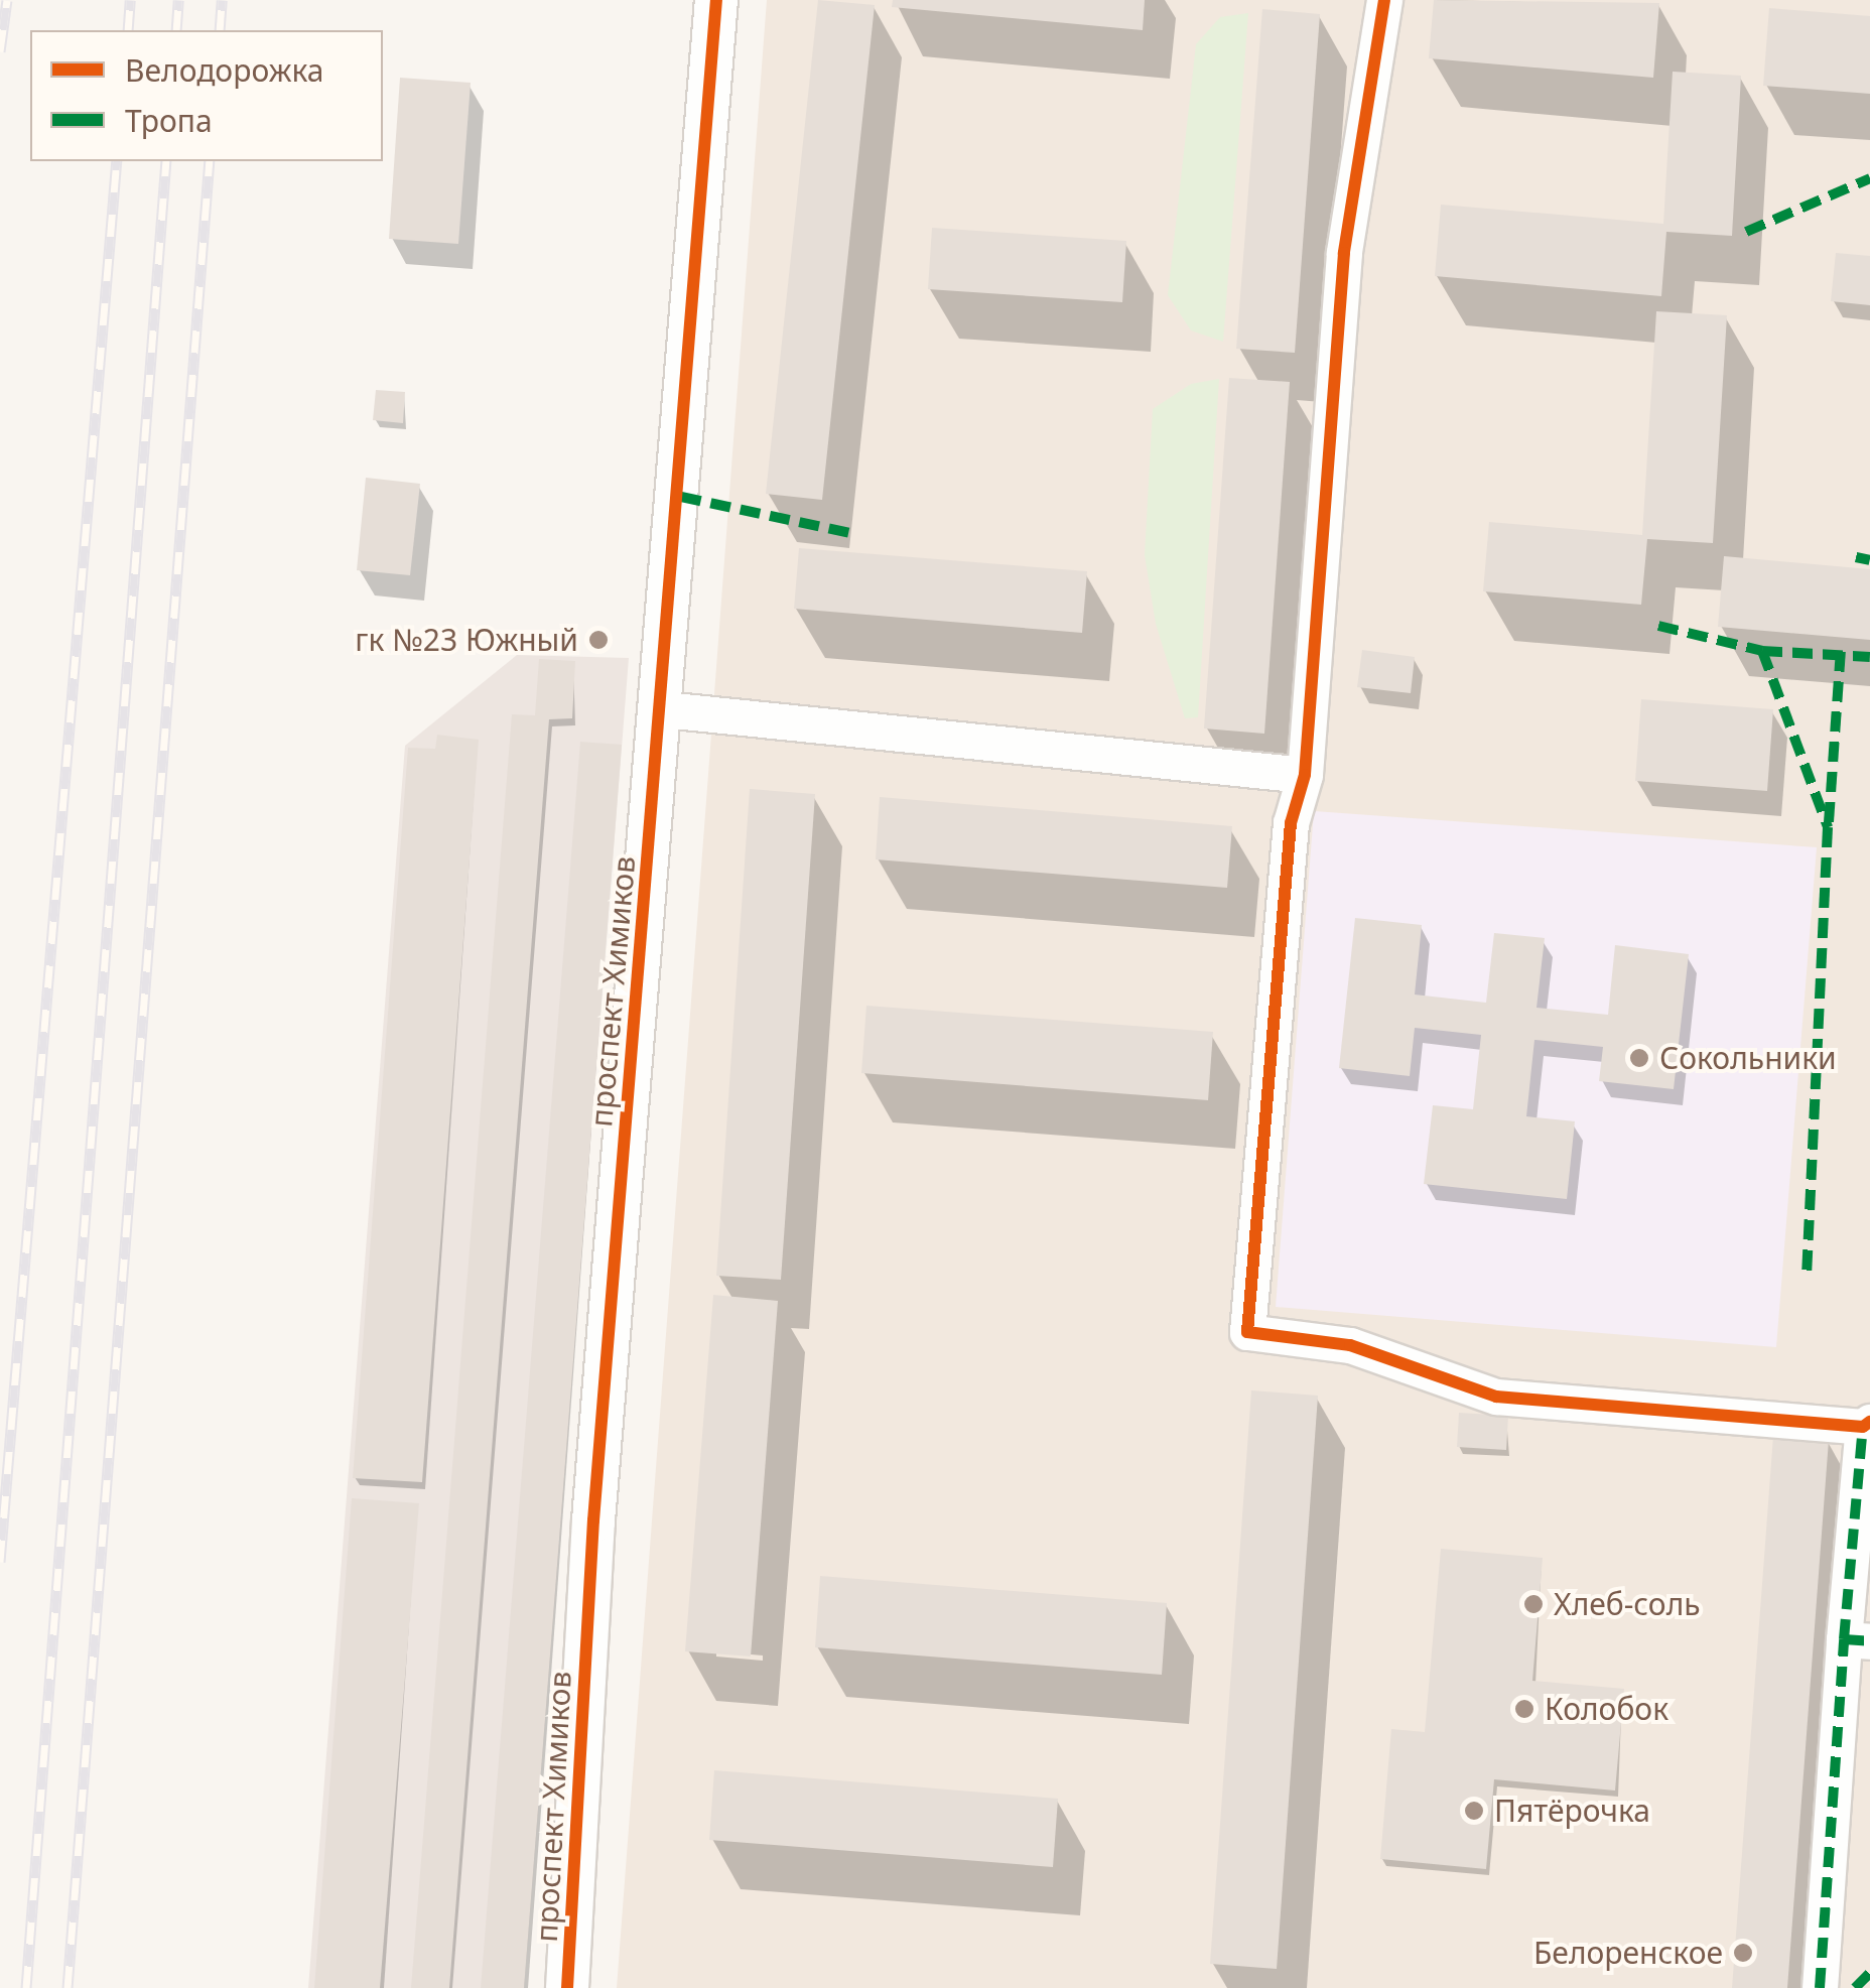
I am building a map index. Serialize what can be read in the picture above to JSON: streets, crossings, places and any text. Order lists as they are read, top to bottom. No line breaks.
{"streets":{"street":["проспект Химиков"]},"places":["гк №23 Южный","Сокольники","Хлеб-соль","Колобок","Пятёрочка","Белоренское"],"legend":["Велодорожка","Тропа"]}
